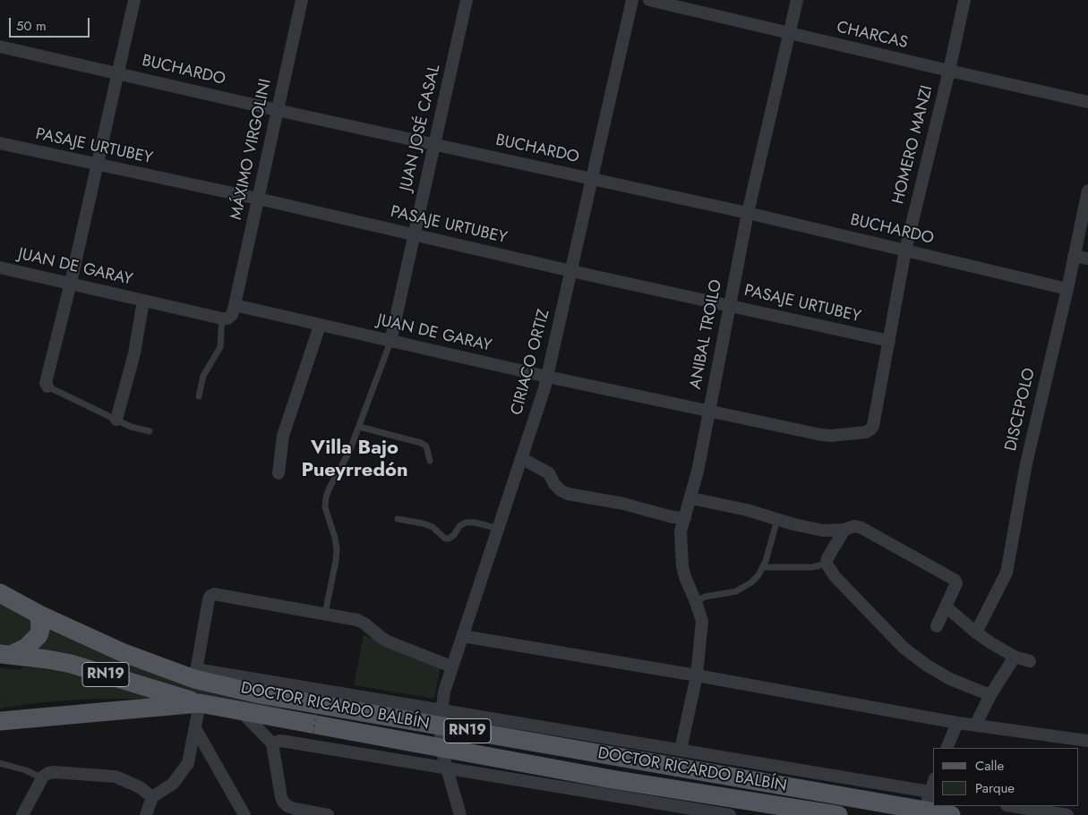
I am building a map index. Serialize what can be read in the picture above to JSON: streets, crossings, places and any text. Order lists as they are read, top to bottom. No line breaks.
{"streets":{"main road":["RN19","DOCTOR RICARDO BALBÍN"],"street":["CHARCAS","BUCHARDO","JUAN JOSÉ CASAL","HOMERO MANZI","PASAJE URTUBEY","MÁXIMO VIRGOLINI","JUAN DE GARAY","ANIBAL TROILO","CIRIACO ORTIZ","DISCEPOLO"]},"crossings":[["CHARCAS","HOMERO MANZI"],["CHARCAS","ANIBAL TROILO"],["BUCHARDO","JUAN JOSÉ CASAL"],["BUCHARDO","HOMERO MANZI"],["BUCHARDO","MÁXIMO VIRGOLINI"],["BUCHARDO","ANIBAL TROILO"],["BUCHARDO","CIRIACO ORTIZ"],["BUCHARDO","DISCEPOLO"],["JUAN JOSÉ CASAL","PASAJE URTUBEY"],["JUAN JOSÉ CASAL","JUAN DE GARAY"],["HOMERO MANZI","PASAJE URTUBEY"],["HOMERO MANZI","JUAN DE GARAY"],["PASAJE URTUBEY","MÁXIMO VIRGOLINI"],["PASAJE URTUBEY","ANIBAL TROILO"],["PASAJE URTUBEY","CIRIACO ORTIZ"],["MÁXIMO VIRGOLINI","JUAN DE GARAY"],["JUAN DE GARAY","ANIBAL TROILO"],["JUAN DE GARAY","CIRIACO ORTIZ"],["CIRIACO ORTIZ","DOCTOR RICARDO BALBÍN"],["RN19","DOCTOR RICARDO BALBÍN"]],"districts":["Villa Bajo Pueyrredón"],"legend":["Calle","Parque"],"scale_bar":"50 m"}
